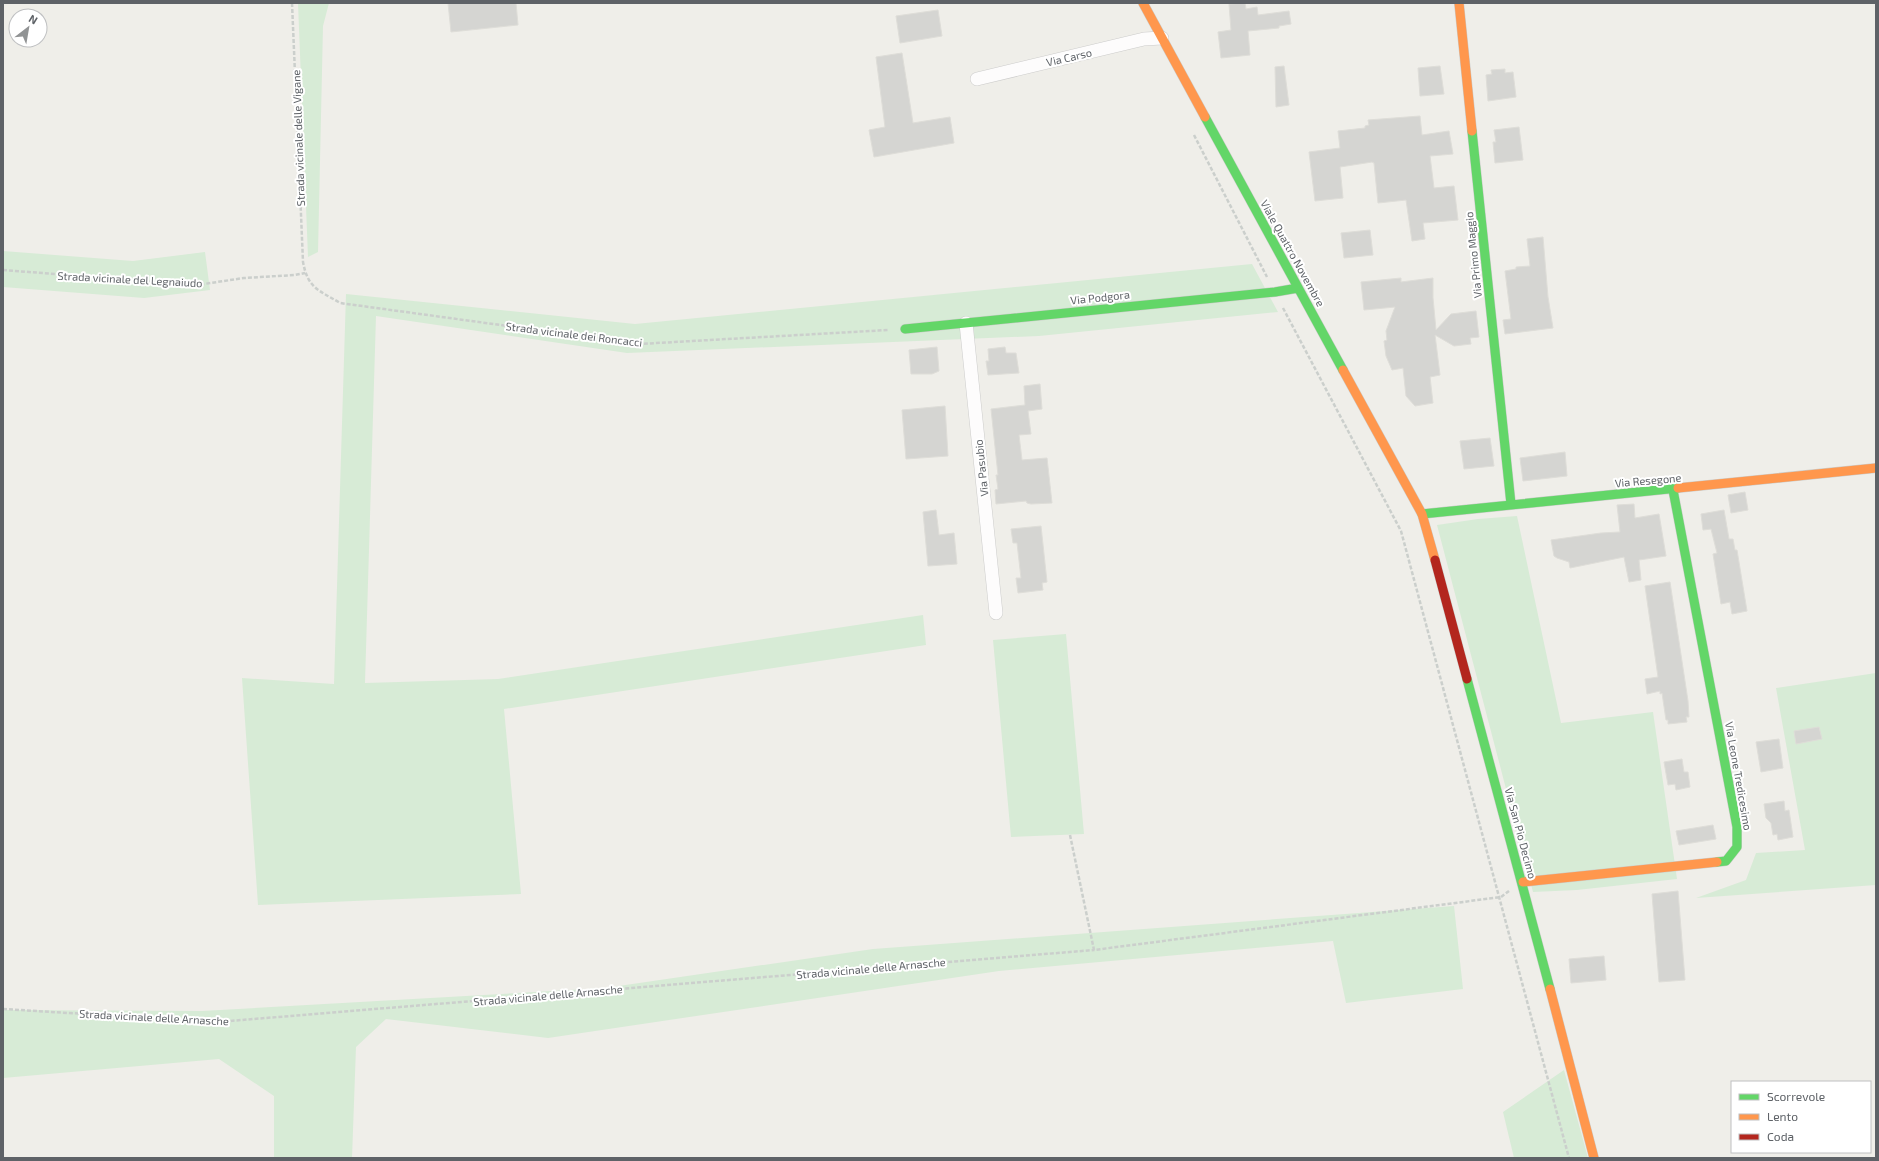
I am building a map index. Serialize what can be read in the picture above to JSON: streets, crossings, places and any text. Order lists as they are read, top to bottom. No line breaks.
{"streets":{"street":["Via Carso","Viale Quattro Novembre","Via Primo Maggio","Via Podgora","Via Pasubio","Via Resegone","Via Leone Tredicesimo","Via San Pio Decimo"],"path":["Strada vicinale delle Vigane","Strada vicinale del Legnaiudo","Strada vicinale dei Roncacci","Strada vicinale delle Arnasche"]},"crossings":[["Via Carso","Viale Quattro Novembre"],["Strada vicinale delle Vigane","Strada vicinale del Legnaiudo"],["Strada vicinale delle Vigane","Strada vicinale dei Roncacci"],["Viale Quattro Novembre","Via Podgora"],["Viale Quattro Novembre","Via Resegone"],["Viale Quattro Novembre","Via San Pio Decimo"],["Via Primo Maggio","Via Resegone"],["Strada vicinale del Legnaiudo","Strada vicinale dei Roncacci"],["Via Podgora","Strada vicinale dei Roncacci"],["Via Podgora","Via Pasubio"],["Via Resegone","Via Leone Tredicesimo"],["Via Resegone","Via San Pio Decimo"],["Via Leone Tredicesimo","Via San Pio Decimo"]],"legend":["Scorrevole","Lento","Coda"],"north":"top right"}
